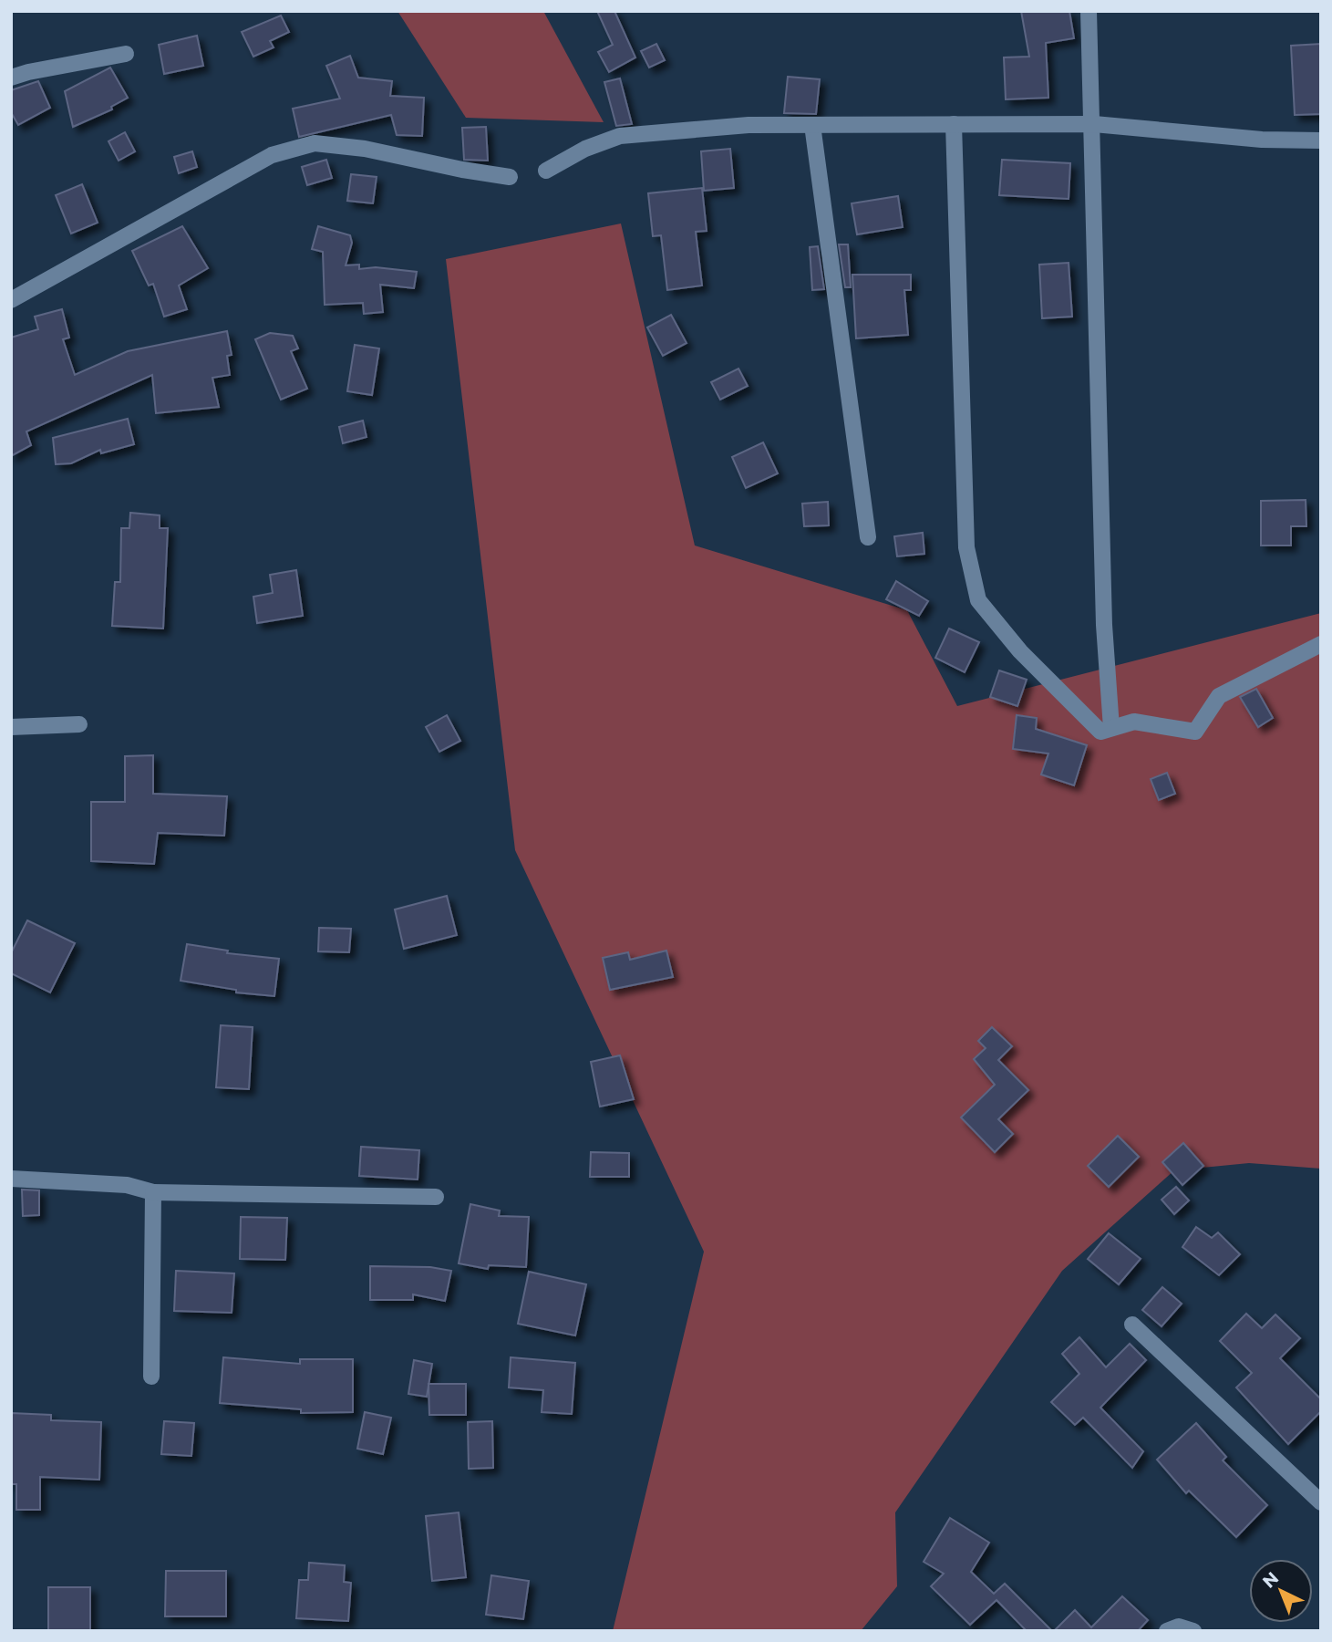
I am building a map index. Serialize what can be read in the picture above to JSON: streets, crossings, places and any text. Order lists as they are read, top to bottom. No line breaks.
{"north":"top left"}
